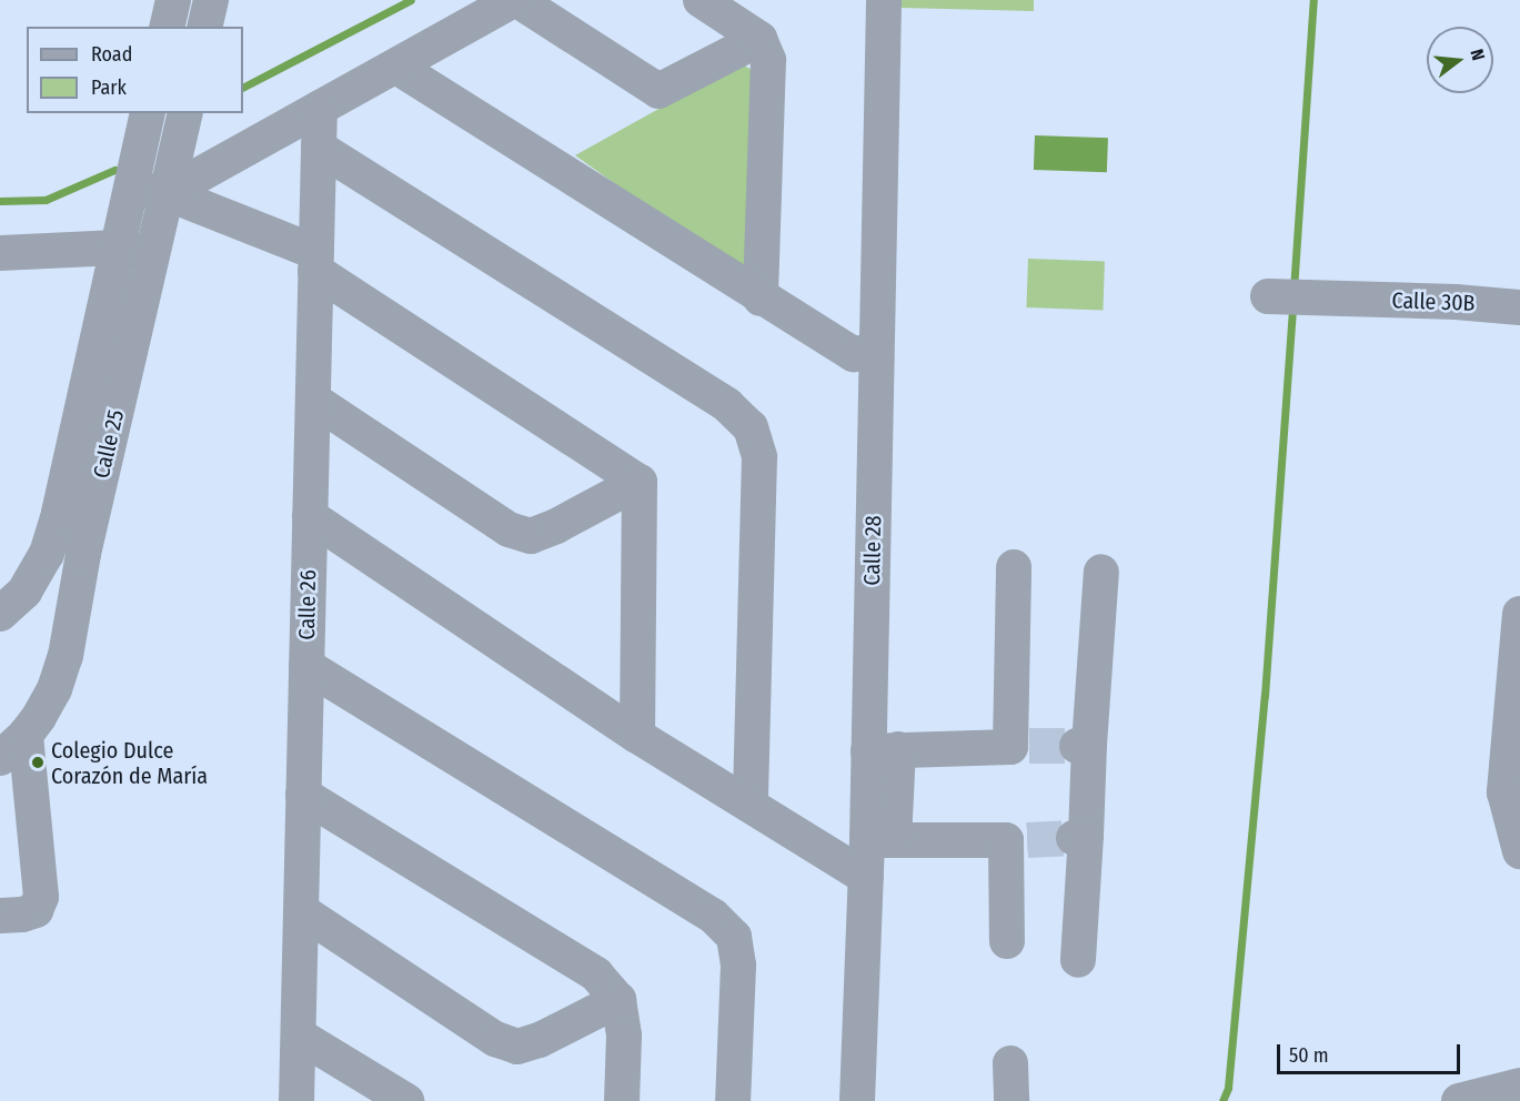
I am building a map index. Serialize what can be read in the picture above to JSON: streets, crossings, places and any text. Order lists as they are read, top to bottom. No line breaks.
{"streets":{"street":["Calle 30B","Calle 25","Calle 28","Calle 26"]},"places":["Colegio Dulce Corazón de María"],"legend":["Road","Park"],"scale_bar":"50 m","north":"right"}
